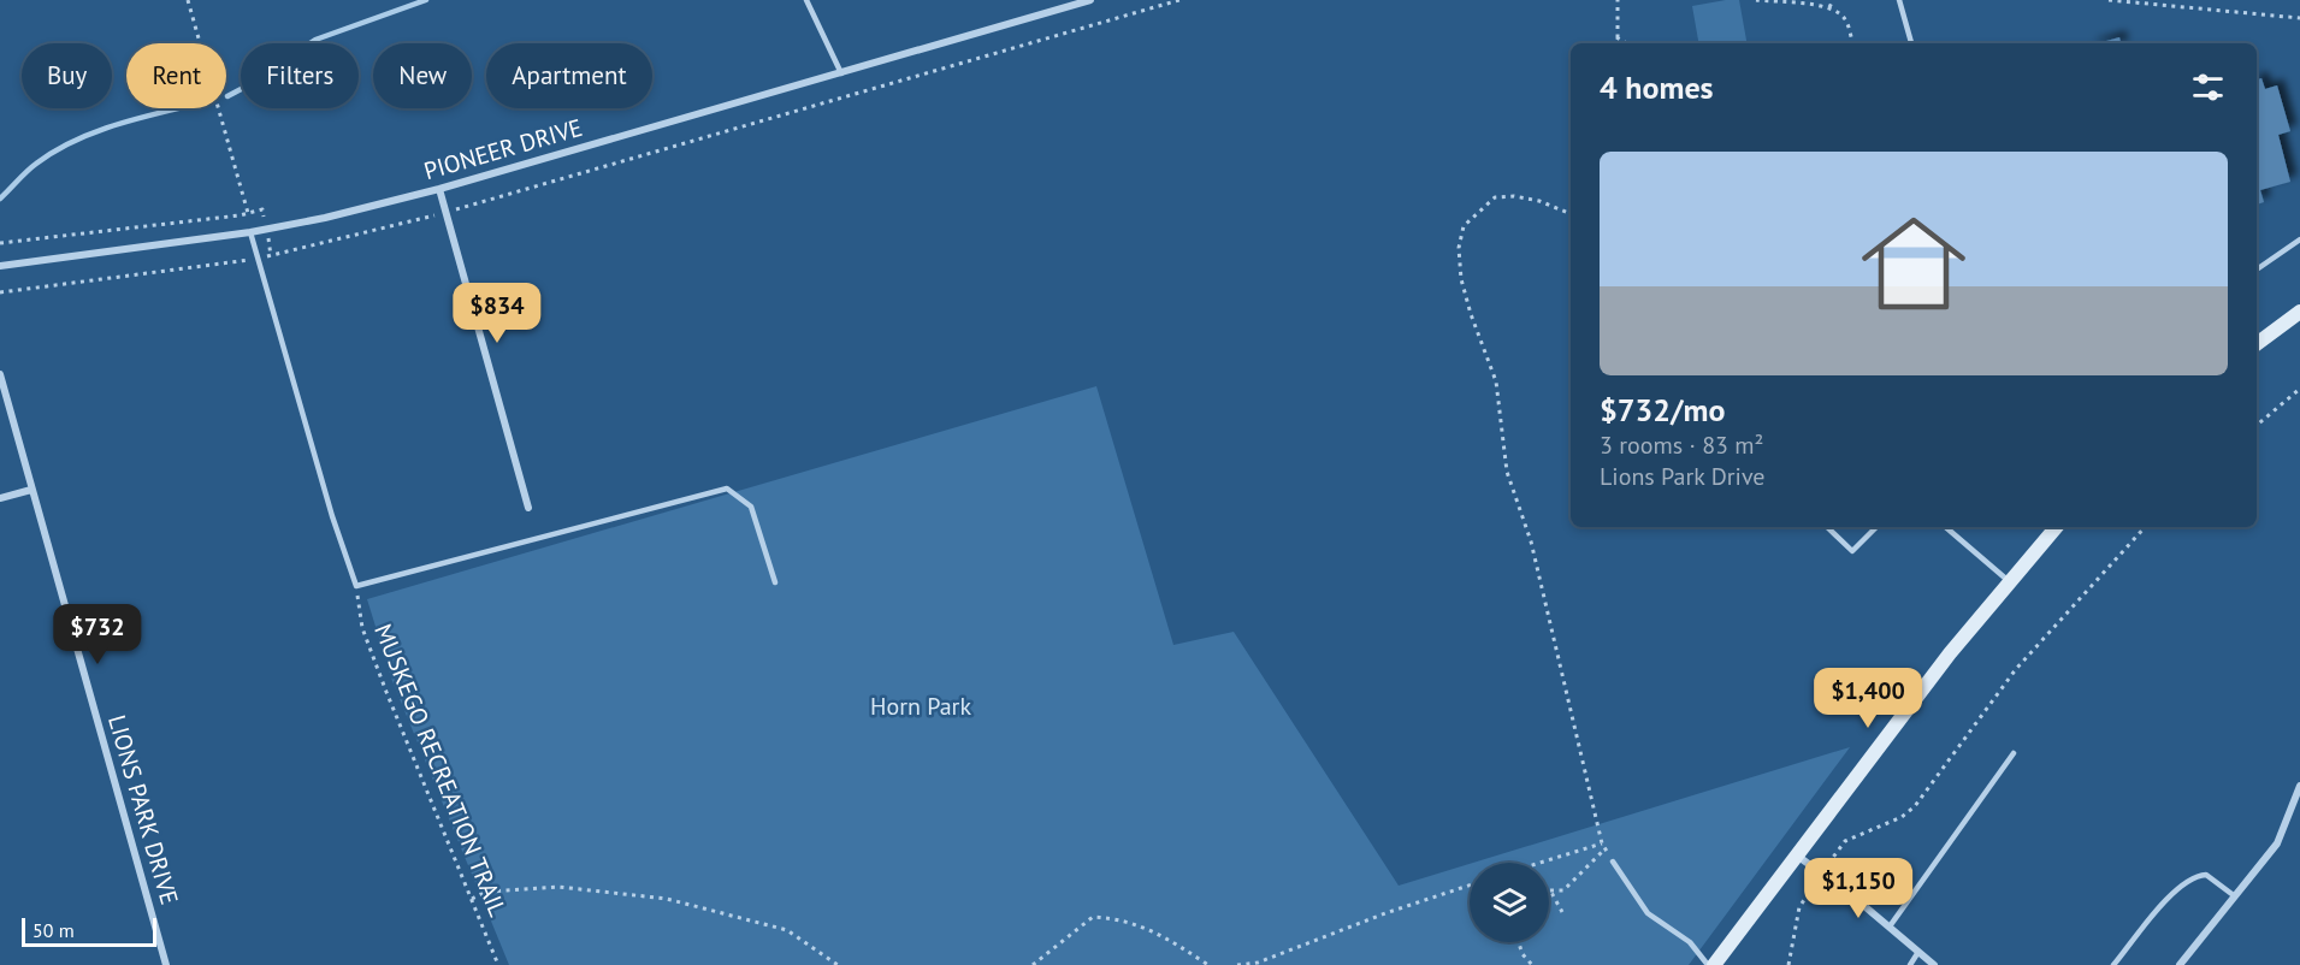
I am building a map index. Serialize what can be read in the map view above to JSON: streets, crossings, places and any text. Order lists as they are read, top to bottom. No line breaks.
{"streets":{"street":["PIONEER DRIVE","LIONS PARK DRIVE"],"path":["MUSKEGO RECREATION TRAIL"]},"parks":["Horn Park"],"scale_bar":"50 m","page":{"chip":["Buy","Rent","Filters","New","Apartment"],"heading":"4 homes","list":[{"name":"$732/mo","note":"3 rooms · 83 m² · Lions Park Drive"}],"price":["$834","$732","$1,400","$1,150"],"scale":"50 m"}}
